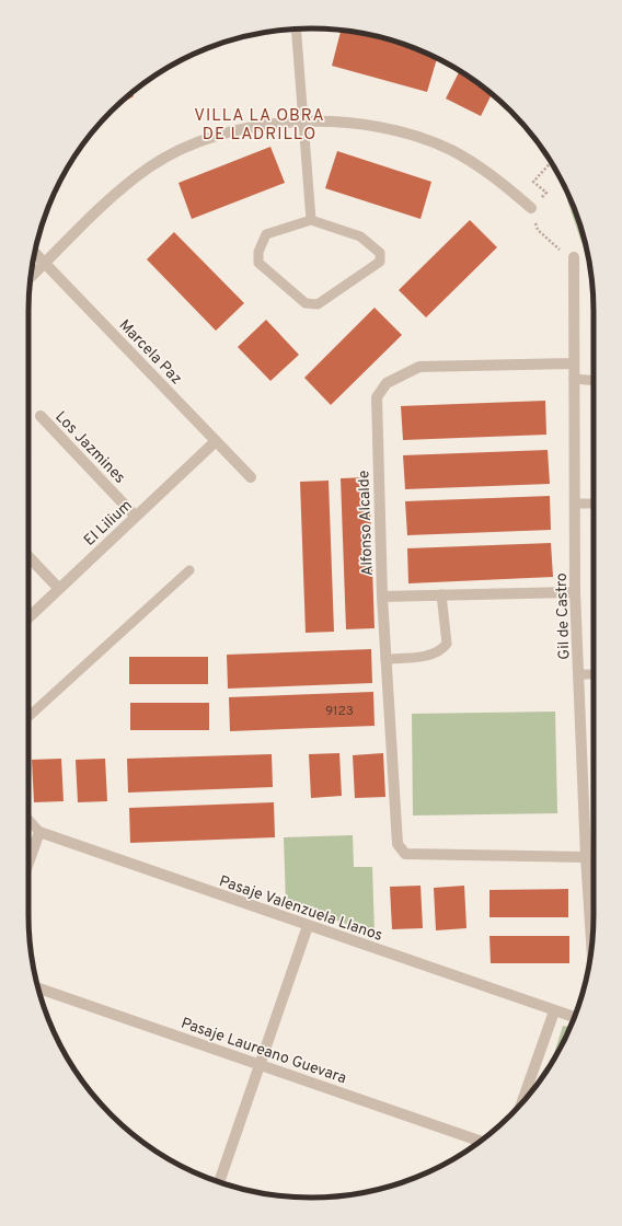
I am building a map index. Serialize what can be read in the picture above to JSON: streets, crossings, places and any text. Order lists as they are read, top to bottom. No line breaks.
{"streets":{"street":["Marcela Paz","Los Jazmines","El Lilium","Alfonso Alcalde","Gil de Castro","Pasaje Valenzuela Llanos","Pasaje Laureano Guevara"]},"crossings":[["Marcela Paz","El Lilium"],["Los Jazmines","El Lilium"],["Alfonso Alcalde","Gil de Castro"]],"districts":["VILLA LA OBRA DE LADRILLO"],"house_numbers":["9123"]}
